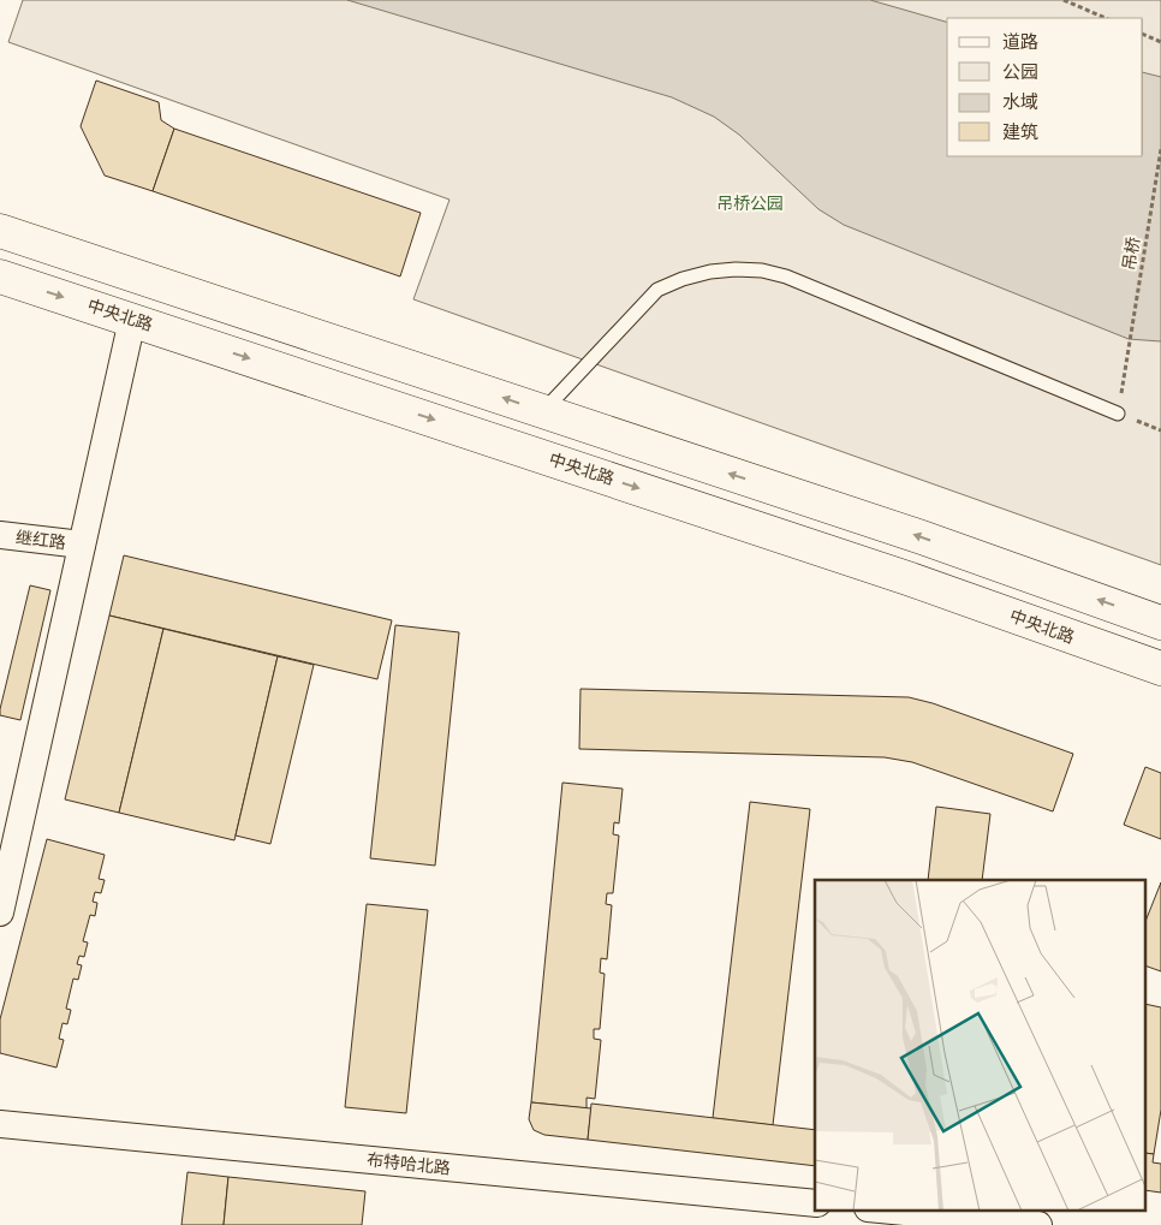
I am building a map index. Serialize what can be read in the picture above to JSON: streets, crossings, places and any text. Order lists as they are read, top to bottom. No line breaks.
{"streets":{"main road":["中央北路"],"street":["继红路","布特哈北路"],"path":["吊桥"]},"parks":["吊桥公园"],"legend":["道路","公园","水域","建筑"]}
